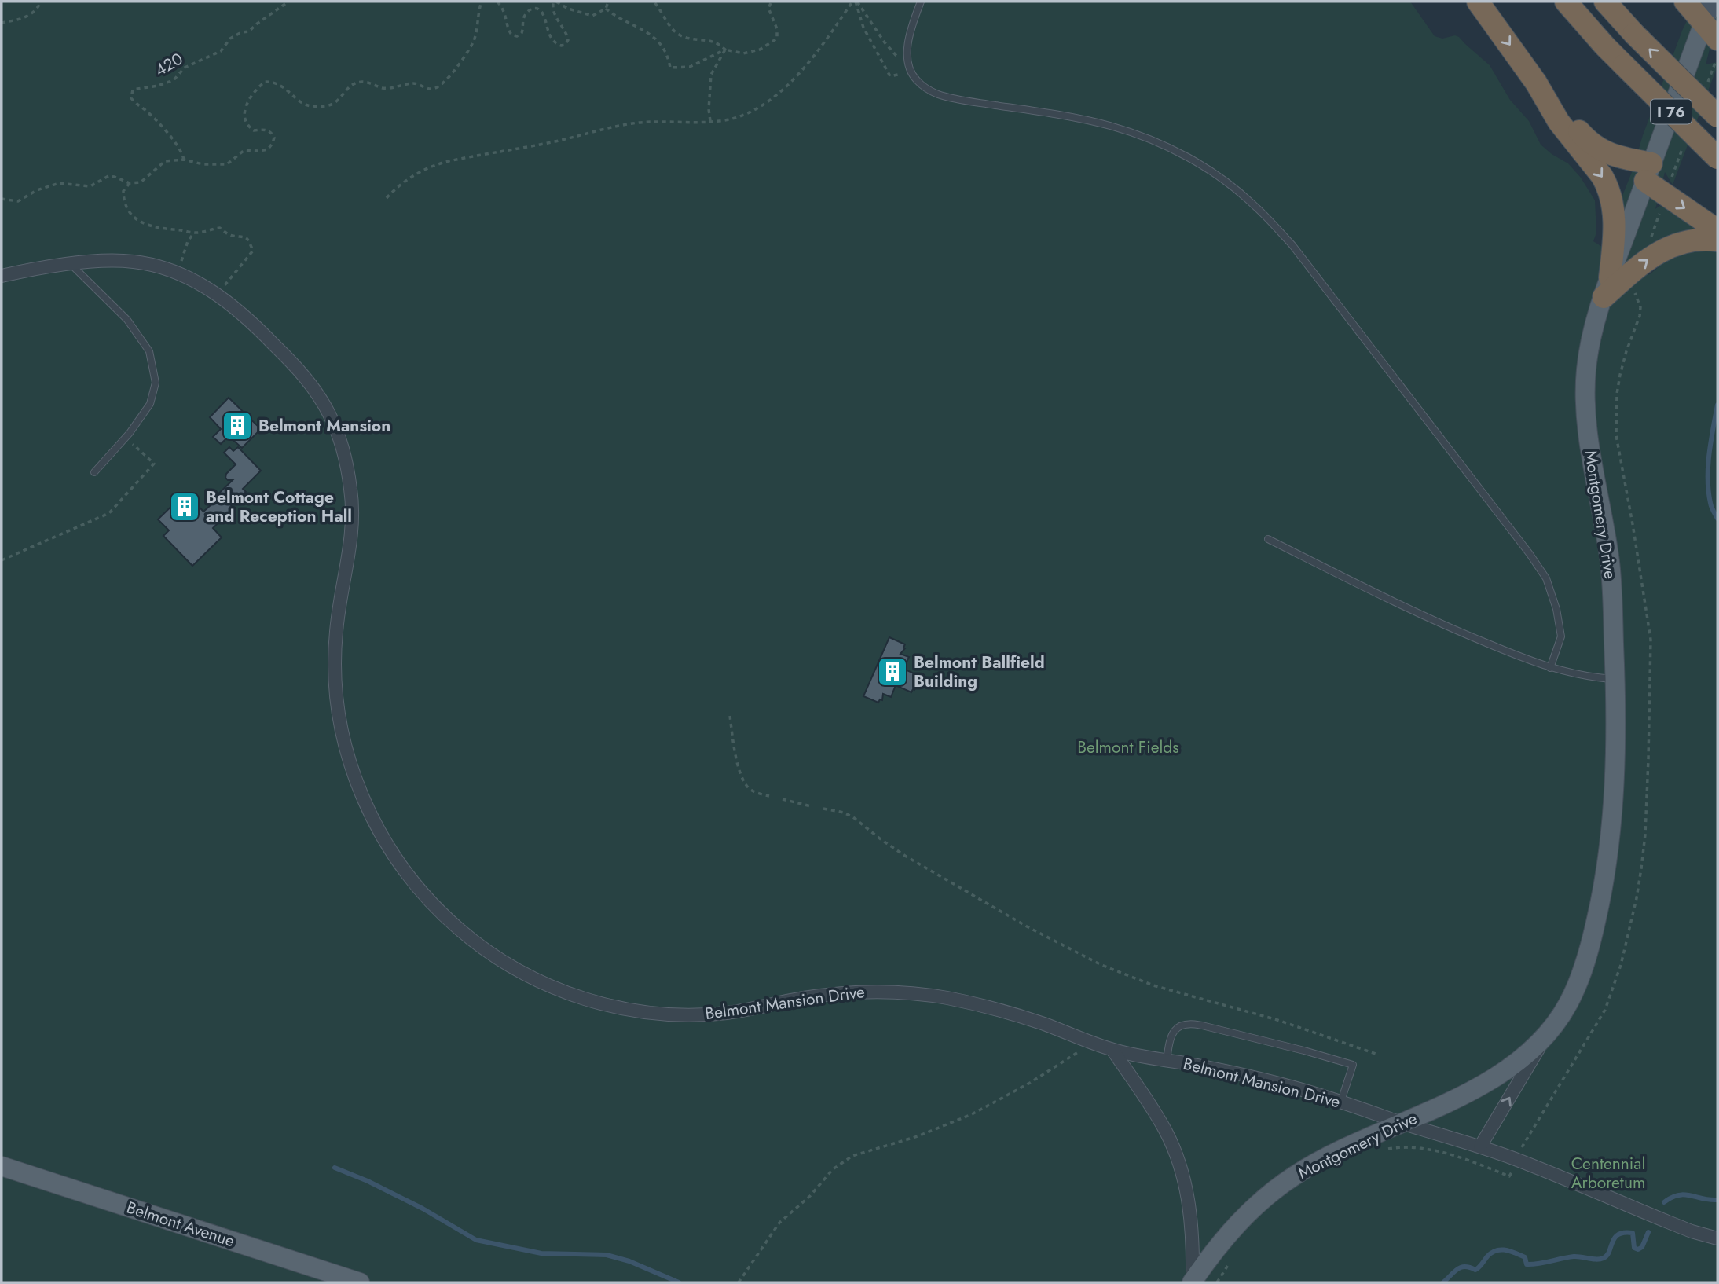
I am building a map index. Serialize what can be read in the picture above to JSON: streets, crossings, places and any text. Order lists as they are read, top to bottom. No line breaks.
{"streets":{"highway":["I 76"],"main road":["Montgomery Drive","Belmont Avenue"],"street":["Belmont Mansion Drive"],"path":["420"]},"crossings":[["Montgomery Drive","Belmont Mansion Drive"]],"parks":["Belmont Fields","Centennial Arboretum"],"places":{"building":["Belmont Mansion","Belmont Cottage and Reception Hall","Belmont Ballfield Building"]}}
